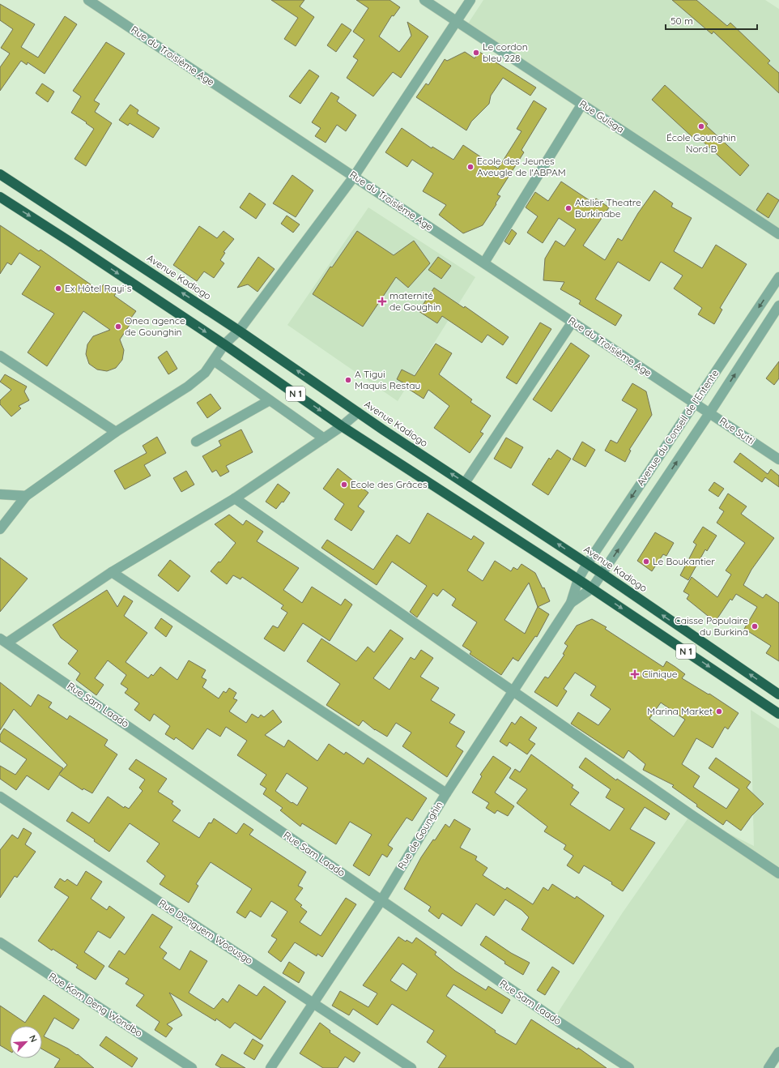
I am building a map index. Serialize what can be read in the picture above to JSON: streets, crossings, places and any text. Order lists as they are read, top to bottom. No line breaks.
{"streets":{"highway":["Avenue Kadiogo","N 1"],"street":["Rue du Troisième Age","Rue Guisga","Avenue du Conseil de l'Entente","Rue Sutti","Rue Sam Laado","Rue de Gounghin","Rue Denguem Woousgo","Rue Kom Deng Wondbo"]},"crossings":[["Rue du Troisième Age","Avenue du Conseil de l'Entente"],["Rue du Troisième Age","Rue Sutti"],["Avenue Kadiogo","Avenue du Conseil de l'Entente"],["N 1","Avenue du Conseil de l'Entente"],["N 1","Rue de Gounghin"],["Avenue du Conseil de l'Entente","Rue Sutti"],["Avenue du Conseil de l'Entente","Rue de Gounghin"],["Rue Sam Laado","Rue de Gounghin"],["Rue de Gounghin","Rue Denguem Woousgo"]],"places":{"other":["Le cordon bleu 228","École Gounghin Nord B","Ecole des Jeunes Aveugle de l'ABPAM","Atelier Theatre Burkinabe","Ex Hôtel Rayi´s","Onea agence de Gounghin","A Tigui Maquis Restau","Ecole des Grâces","Le Boukantier","Caisse Populaire du Burkina","Marina Market"],"health":["maternité de Goughin","Clinique"]},"scale_bar":"50 m","north":"top right"}
